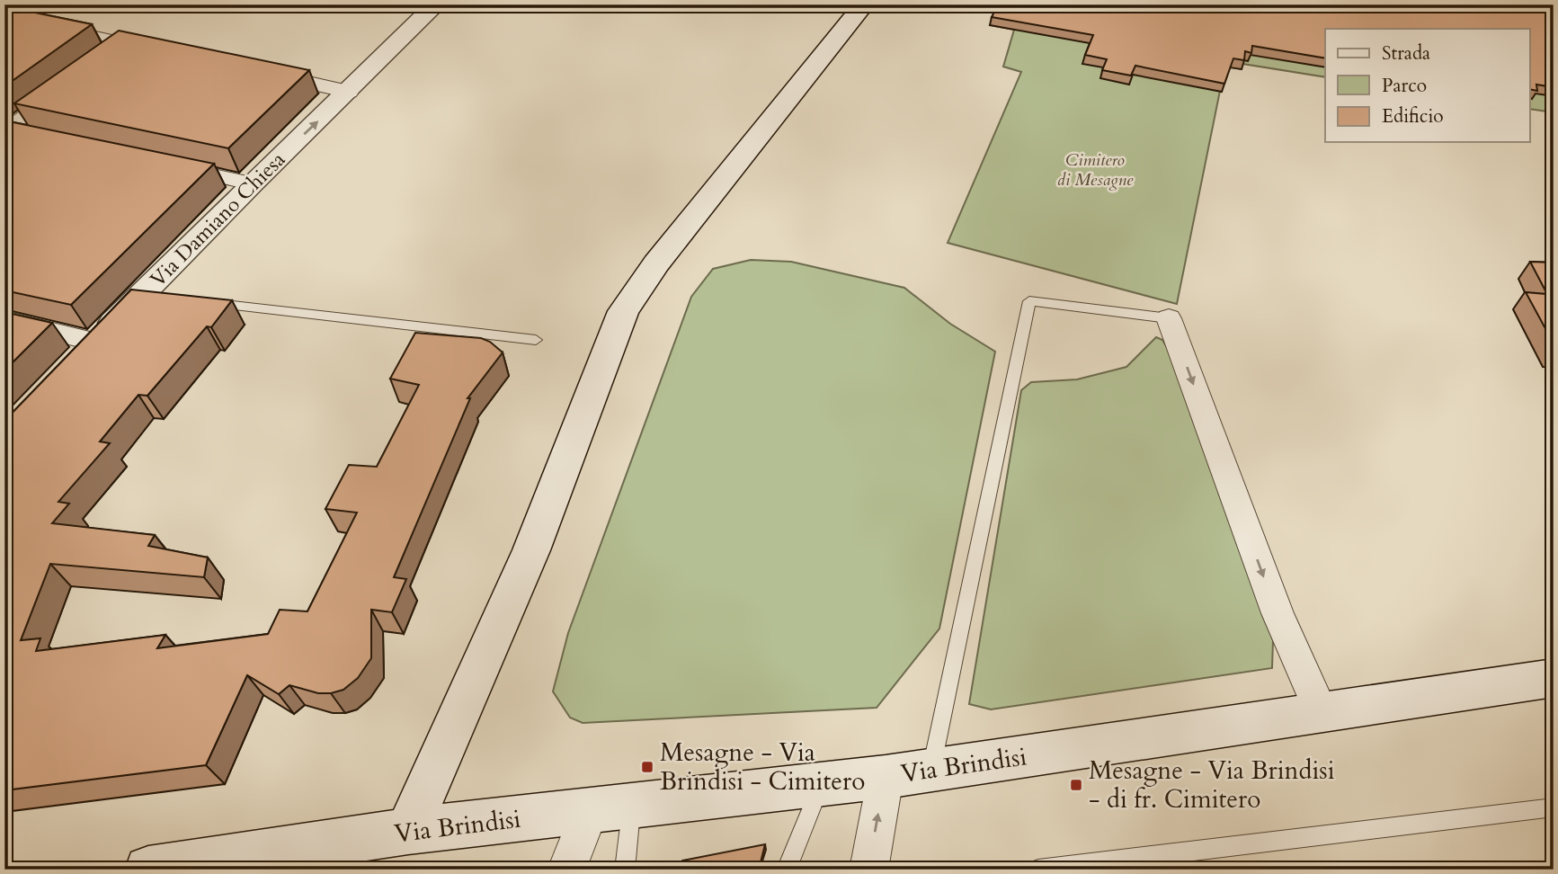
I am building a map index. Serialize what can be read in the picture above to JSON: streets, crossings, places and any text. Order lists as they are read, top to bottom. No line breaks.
{"streets":{"main road":["Via Damiano Chiesa","Via Brindisi"]},"parks":["Cimitero di Mesagne"],"places":{"transit":["Mesagne - Via Brindisi - Cimitero","Mesagne - Via Brindisi - di fr. Cimitero"]},"legend":["Strada","Parco","Edificio"]}
